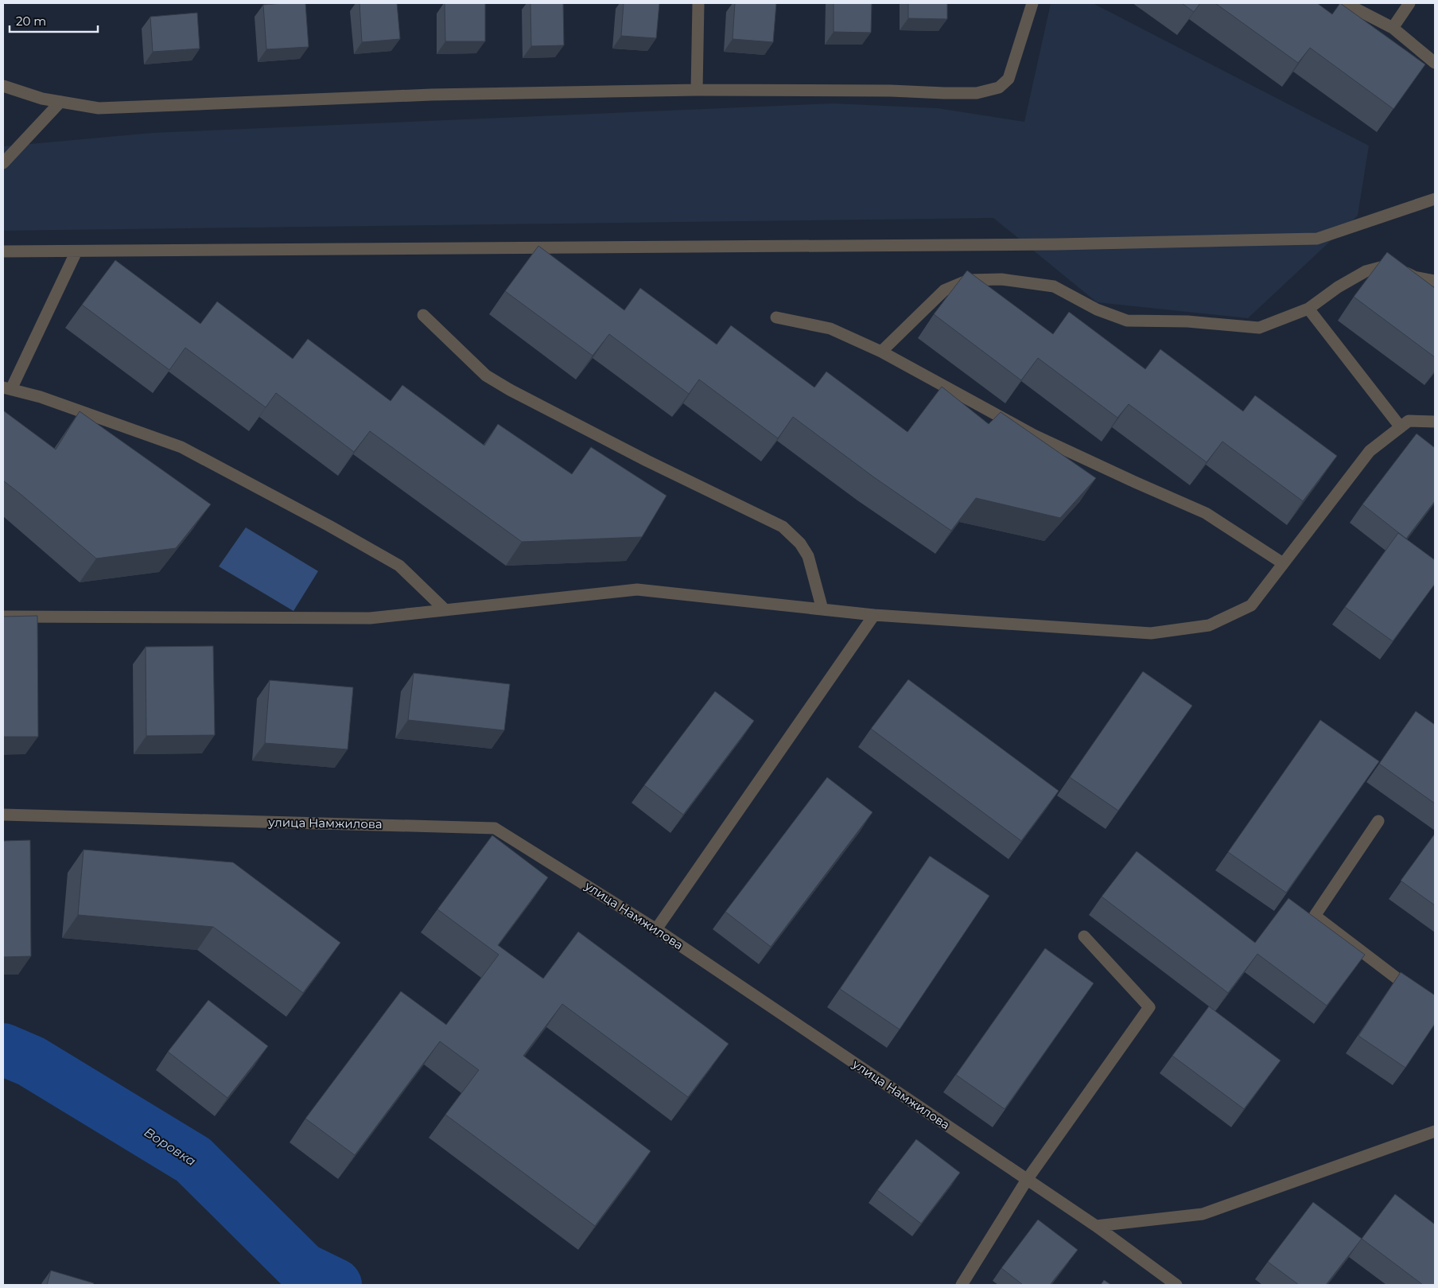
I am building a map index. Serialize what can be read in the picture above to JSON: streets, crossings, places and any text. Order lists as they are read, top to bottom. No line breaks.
{"streets":{"street":["улица Намжилова"]},"water":["Воровка"],"scale_bar":"20 m"}
